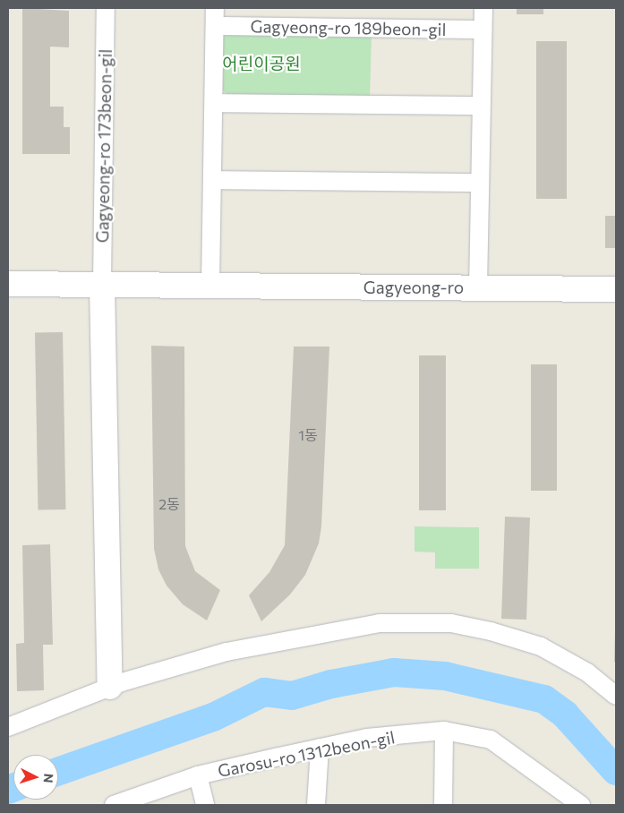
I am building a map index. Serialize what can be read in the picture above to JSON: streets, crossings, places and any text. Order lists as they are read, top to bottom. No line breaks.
{"streets":{"street":["Gagyeong-ro 189beon-gil","Gagyeong-ro 173beon-gil","Gagyeong-ro","Garosu-ro 1312beon-gil"]},"crossings":[["Gagyeong-ro 173beon-gil","Gagyeong-ro"]],"parks":["어린이공원"],"house_numbers":["1동","2동"],"north":"right"}
